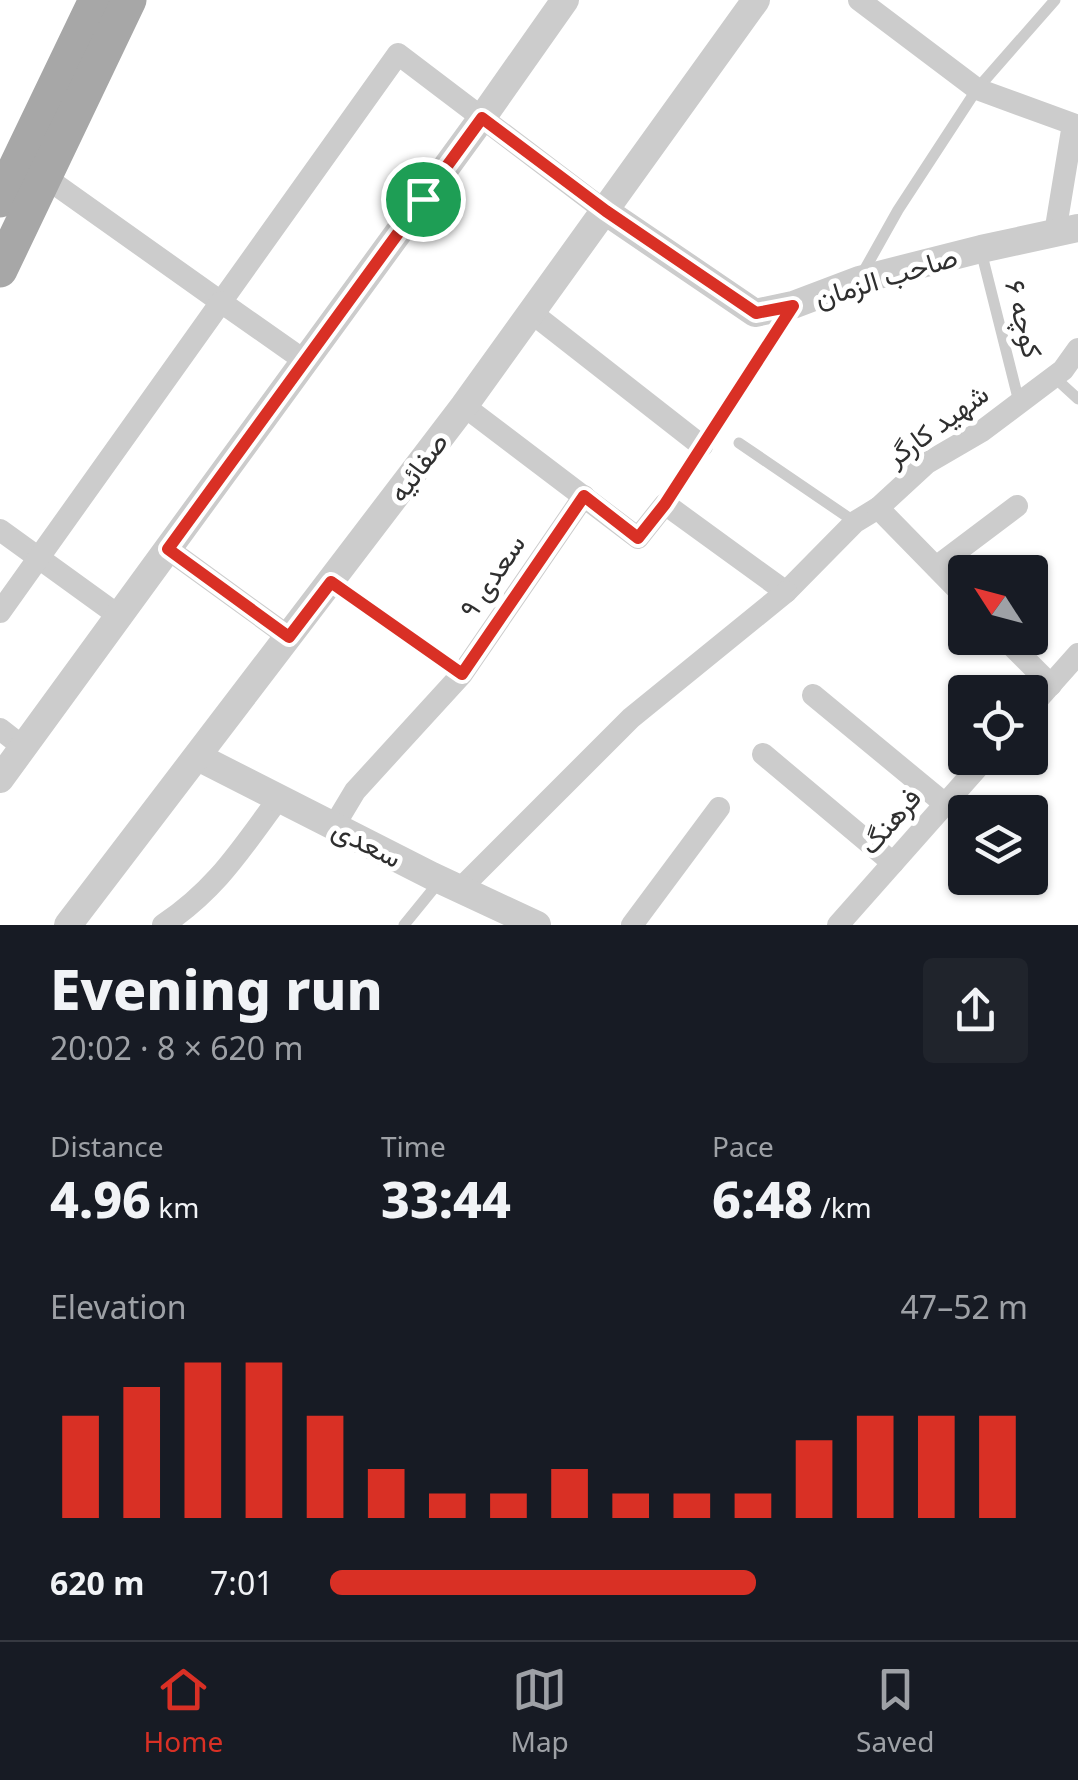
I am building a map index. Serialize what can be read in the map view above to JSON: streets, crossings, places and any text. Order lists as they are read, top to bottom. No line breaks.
{"streets":{"street":["صاحب الزمان","شهید کارگر","صفائیه","سعدی ۹","فرهنگ","سعدی"],"lane":["کوچه ۶"]},"crossings":[["صاحب الزمان","کوچه ۶"],["صاحب الزمان","صفائیه"],["کوچه ۶","شهید کارگر"],["صفائیه","سعدی"],["سعدی ۹","سعدی"]],"north":"top left","page":{"heading":["Evening run","20:02 · 8 × 620 m"],"stats":[["Distance","4.96 km"],["Time","33:44"],["Pace","6:48 /km"]],"chart":["Elevation","47–52 m"],"list":[{"name":"620 m","note":"7:01"}],"tabs":["Home","Map","Saved"]}}
